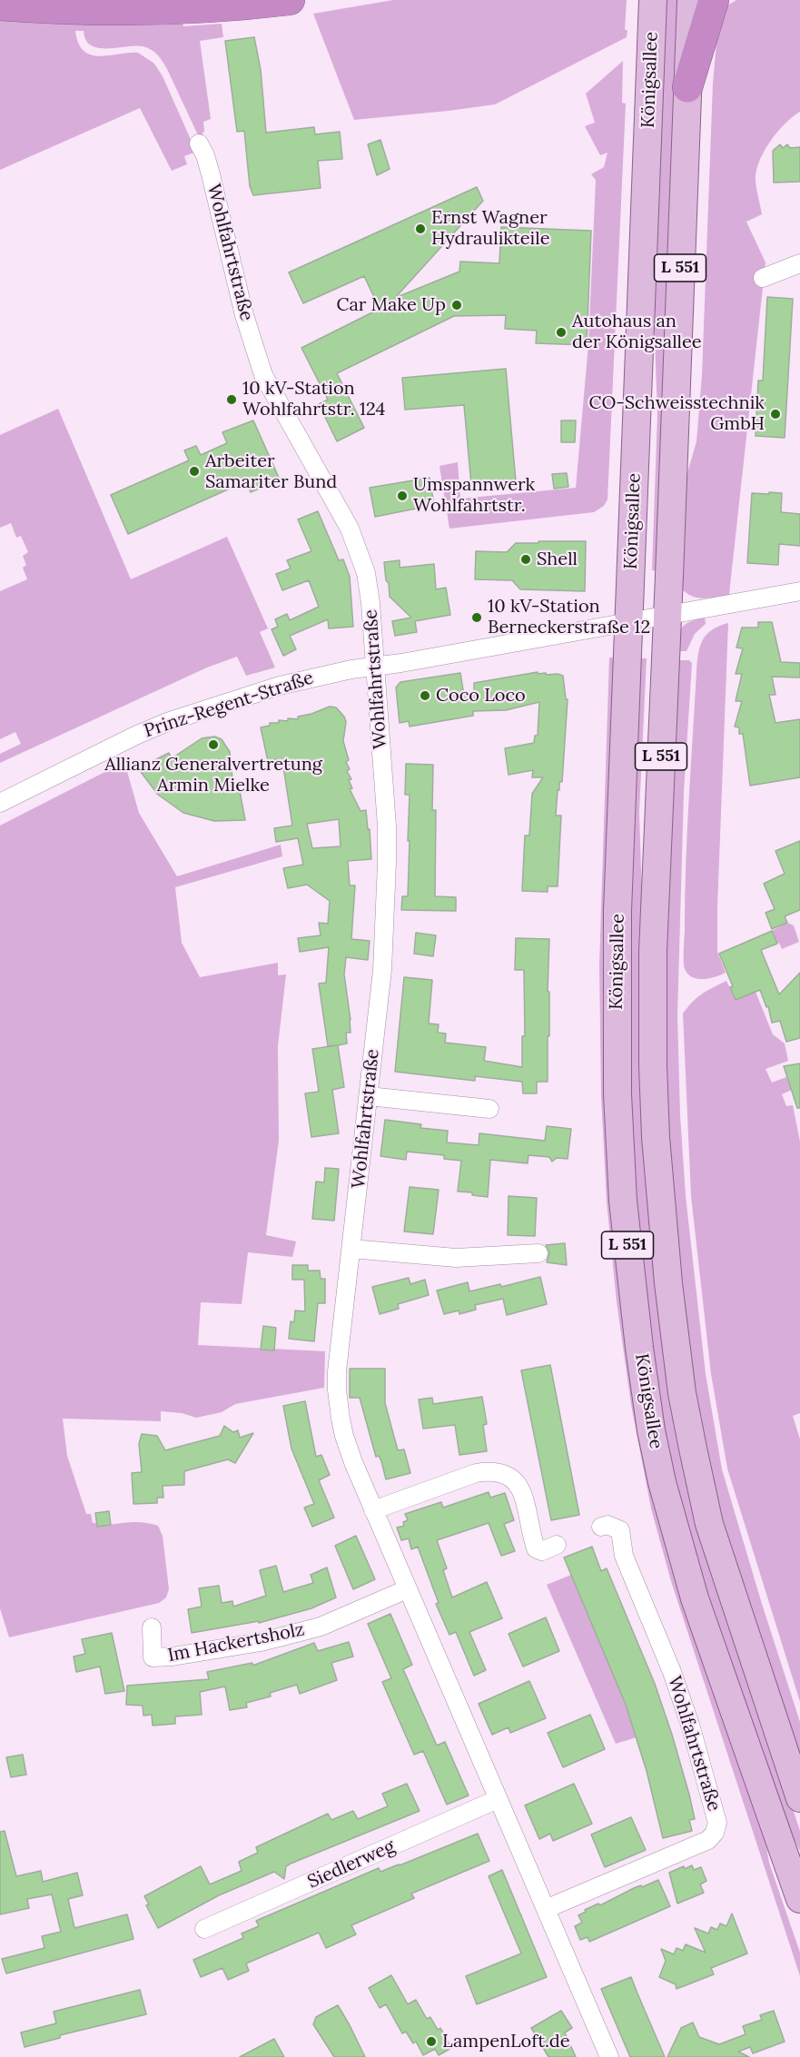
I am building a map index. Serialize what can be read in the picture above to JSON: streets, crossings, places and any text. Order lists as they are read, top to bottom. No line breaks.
{"streets":{"main road":["Königsallee","L 551"],"street":["Wohlfahrtstraße","Prinz-Regent-Straße","Im Hackertsholz","Siedlerweg"]},"crossings":[["Königsallee","Prinz-Regent-Straße"],["Wohlfahrtstraße","Prinz-Regent-Straße"],["Wohlfahrtstraße","Im Hackertsholz"],["Wohlfahrtstraße","Siedlerweg"]],"places":["Ernst Wagner Hydraulikteile","Car Make Up","Autohaus an der Königsallee","10 kV-Station Wohlfahrtstr. 124","CO-Schweisstechnik GmbH","Arbeiter Samariter Bund","Umspannwerk Wohlfahrtstr.","Shell","10 kV-Station Berneckerstraße 12","Coco Loco","Allianz Generalvertretung Armin Mielke","LampenLoft.de"]}
